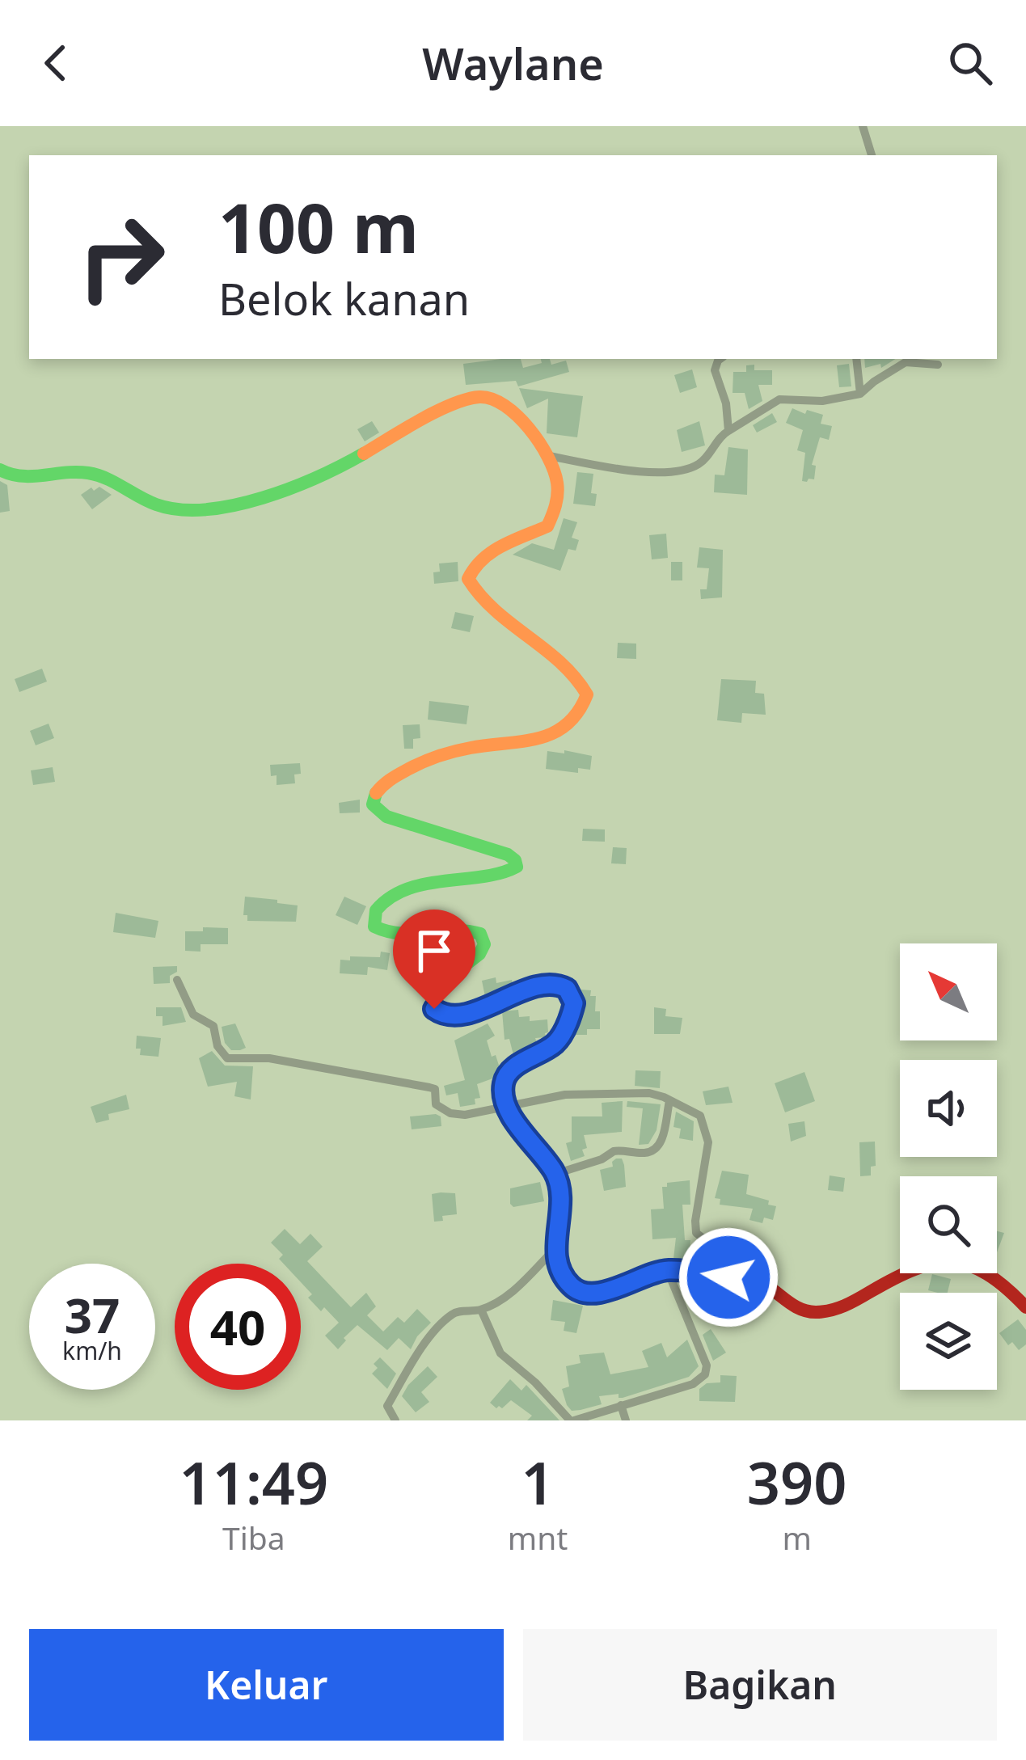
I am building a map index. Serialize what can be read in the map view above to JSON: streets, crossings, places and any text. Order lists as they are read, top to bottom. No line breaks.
{"north":"top left","page":{"header":"Waylane","turn":["100 m","Belok kanan"],"speed":"37 km/h","limit":"40","eta":["11:49","Tiba","1","mnt","390","m"],"buttons":["Keluar","Bagikan"]}}
